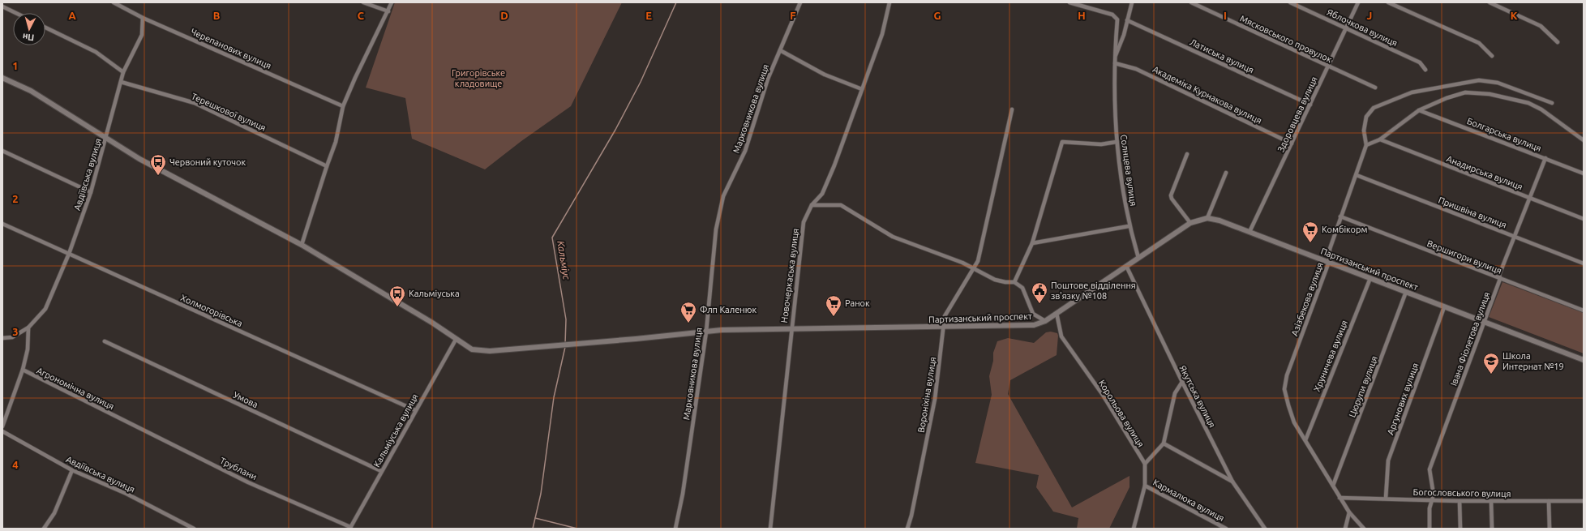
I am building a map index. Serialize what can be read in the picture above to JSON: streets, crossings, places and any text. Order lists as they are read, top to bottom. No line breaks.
{"streets":{"street":["Яблочкова вулиця","Мясковського провулок","Черепанових вулиця","Латиська вулиця","Академіка Курнакова вулиця","Марковникова вулиця","Терешкової вулиця","Здоровцева вулиця","Болгарська вулиця","Солнцева вулиця","Анадирська вулиця","Авдіївська вулиця","Пришвіна вулиця","Вершигори вулиця","Партизанський проспект","Новочеркаська вулиця","Азізбекова вулиця","Холмогорівська","Івана Фіолетова вулиця","Хруничева вулиця","Цюрупи вулиця","Агрономiчна вулиця","Вороніхіна вулиця","Якутська вулиця","Аргунових вулиця","Умова","Корольова вулиця","Кальміуська вулиця","Трублани","Богословського вулиця","Кармалюка вулиця"]},"crossings":[["Яблочкова вулиця","Здоровцева вулиця"],["Мясковського провулок","Здоровцева вулиця"],["Черепанових вулиця","Авдіївська вулиця"],["Латиська вулиця","Здоровцева вулиця"],["Академіка Курнакова вулиця","Здоровцева вулиця"],["Академіка Курнакова вулиця","Солнцева вулиця"],["Марковникова вулиця","Партизанський проспект"],["Терешкової вулиця","Авдіївська вулиця"],["Здоровцева вулиця","Партизанський проспект"],["Болгарська вулиця","Івана Фіолетова вулиця"],["Солнцева вулиця","Партизанський проспект"],["Анадирська вулиця","Івана Фіолетова вулиця"],["Авдіївська вулиця","Партизанський проспект"],["Авдіївська вулиця","Холмогорівська"],["Пришвіна вулиця","Азізбекова вулиця"],["Пришвіна вулиця","Івана Фіолетова вулиця"],["Вершигори вулиця","Азізбекова вулиця"],["Вершигори вулиця","Івана Фіолетова вулиця"],["Партизанський проспект","Новочеркаська вулиця"],["Партизанський проспект","Азізбекова вулиця"],["Партизанський проспект","Івана Фіолетова вулиця"],["Партизанський проспект","Хруничева вулиця"],["Партизанський проспект","Цюрупи вулиця"],["Партизанський проспект","Вороніхіна вулиця"],["Партизанський проспект","Якутська вулиця"],["Партизанський проспект","Аргунових вулиця"],["Партизанський проспект","Корольова вулиця"],["Партизанський проспект","Кальміуська вулиця"],["Азізбекова вулиця","Хруничева вулиця"],["Азізбекова вулиця","Цюрупи вулиця"],["Азізбекова вулиця","Богословського вулиця"],["Холмогорівська","Кальміуська вулиця"],["Івана Фіолетова вулиця","Богословського вулиця"],["Агрономiчна вулиця","Трублани"],["Аргунових вулиця","Богословського вулиця"],["Умова","Кальміуська вулиця"],["Кальміуська вулиця","Трублани"]],"water":["Кальміус"],"parks":["Григорівське кладовище"],"places":{"bus stop":["Червоний куточок","Кальміуська"],"supermarket":["Комбікорм","Ранок","Флп Каленюк"],"public building":["Поштове відділення зв'язку №108"],"school or university":["Школа Интернат №19"]},"north":"bottom","grid":{"columns":["A","B","C","D","E","F","G","H","I","J","K"],"rows":["1","2","3","4"]}}
